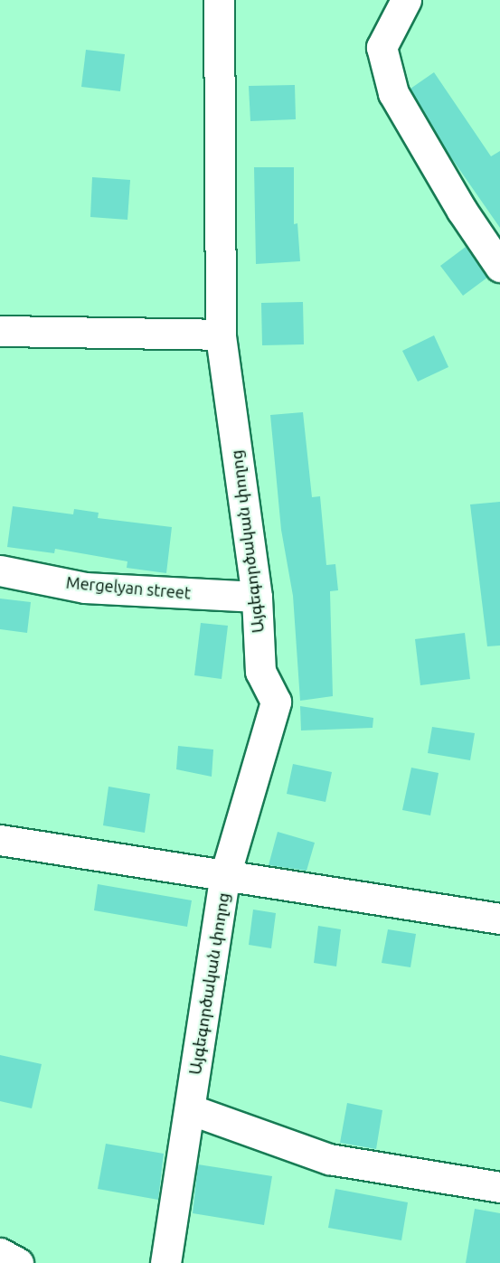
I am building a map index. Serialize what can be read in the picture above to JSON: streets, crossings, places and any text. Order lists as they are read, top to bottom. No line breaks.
{"streets":{"street":["Այգեգործական փողոց","Mergelyan street"]},"crossings":[["Այգեգործական փողոց","Mergelyan street"]]}
